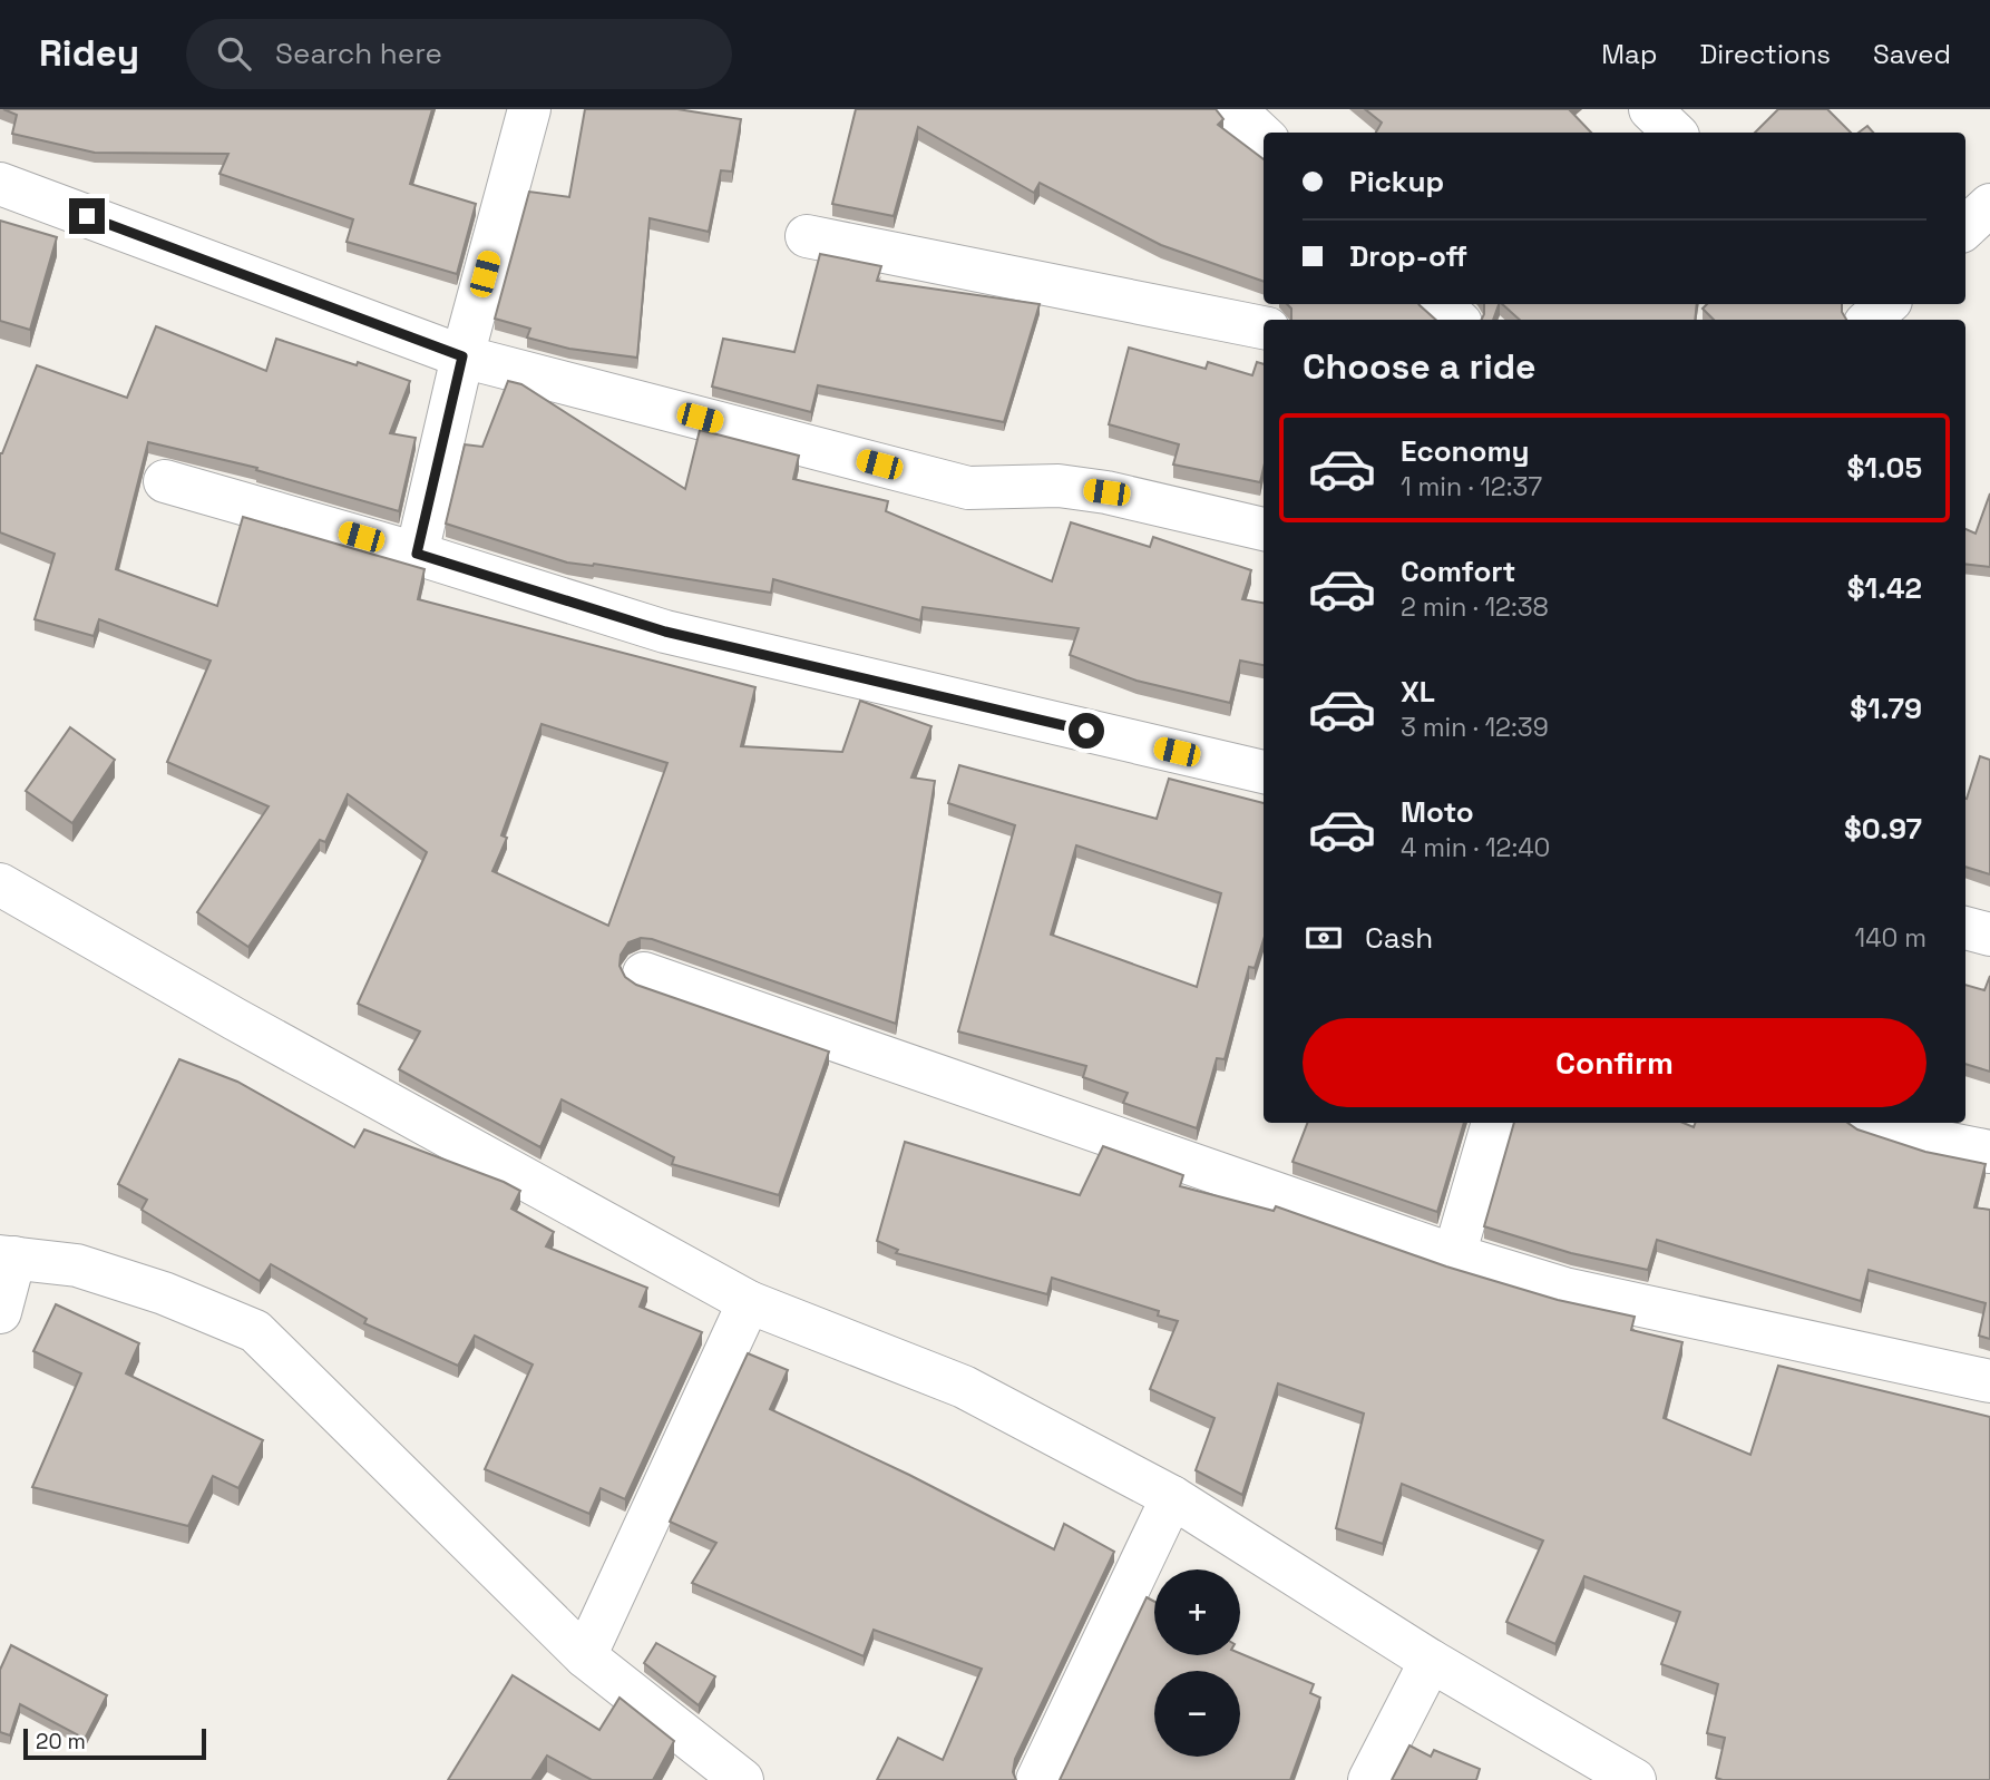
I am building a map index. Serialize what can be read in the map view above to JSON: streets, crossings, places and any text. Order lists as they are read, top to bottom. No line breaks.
{"scale_bar":"20 m","page":{"header":"Ridey","search":"Search here","nav":["Map","Directions","Saved"],"banner":["Pickup","Drop-off"],"heading":"Choose a ride","list":[{"name":"Economy","note":"1 min · 12:37","value":"$1.05"},{"name":"Comfort","note":"2 min · 12:38","value":"$1.42"},{"name":"XL","note":"3 min · 12:39","value":"$1.79"},{"name":"Moto","note":"4 min · 12:40","value":"$0.97"}],"pay":["Cash","140 m"],"buttons":"Confirm","map_buttons":["+","−"],"scale":"20 m"}}
